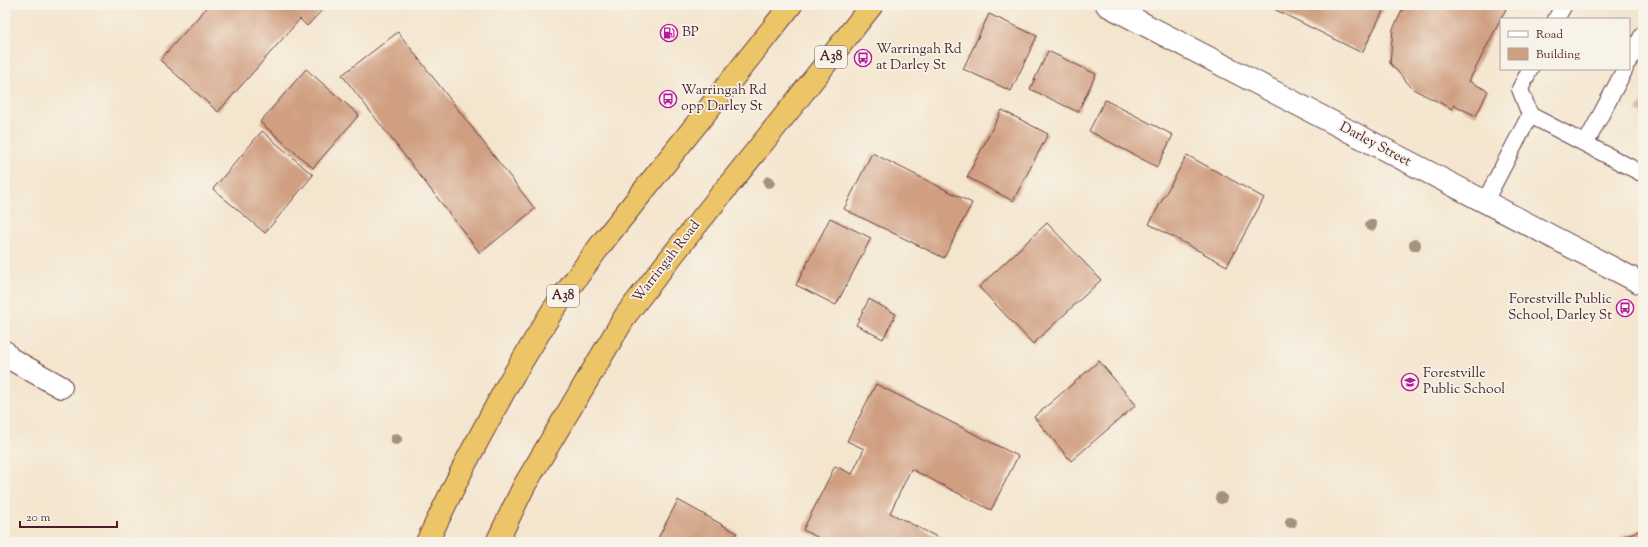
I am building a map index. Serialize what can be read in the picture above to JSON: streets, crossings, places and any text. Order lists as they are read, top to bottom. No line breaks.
{"streets":{"highway":["A38","Warringah Road"],"street":["Darley Street"]},"places":{"fuel station":["BP"],"bus stop":["Warringah Rd at Darley St","Warringah Rd opp Darley St","Forestville Public School, Darley St"],"school or university":["Forestville Public School"]},"legend":["Road","Building"],"scale_bar":"20 m"}
